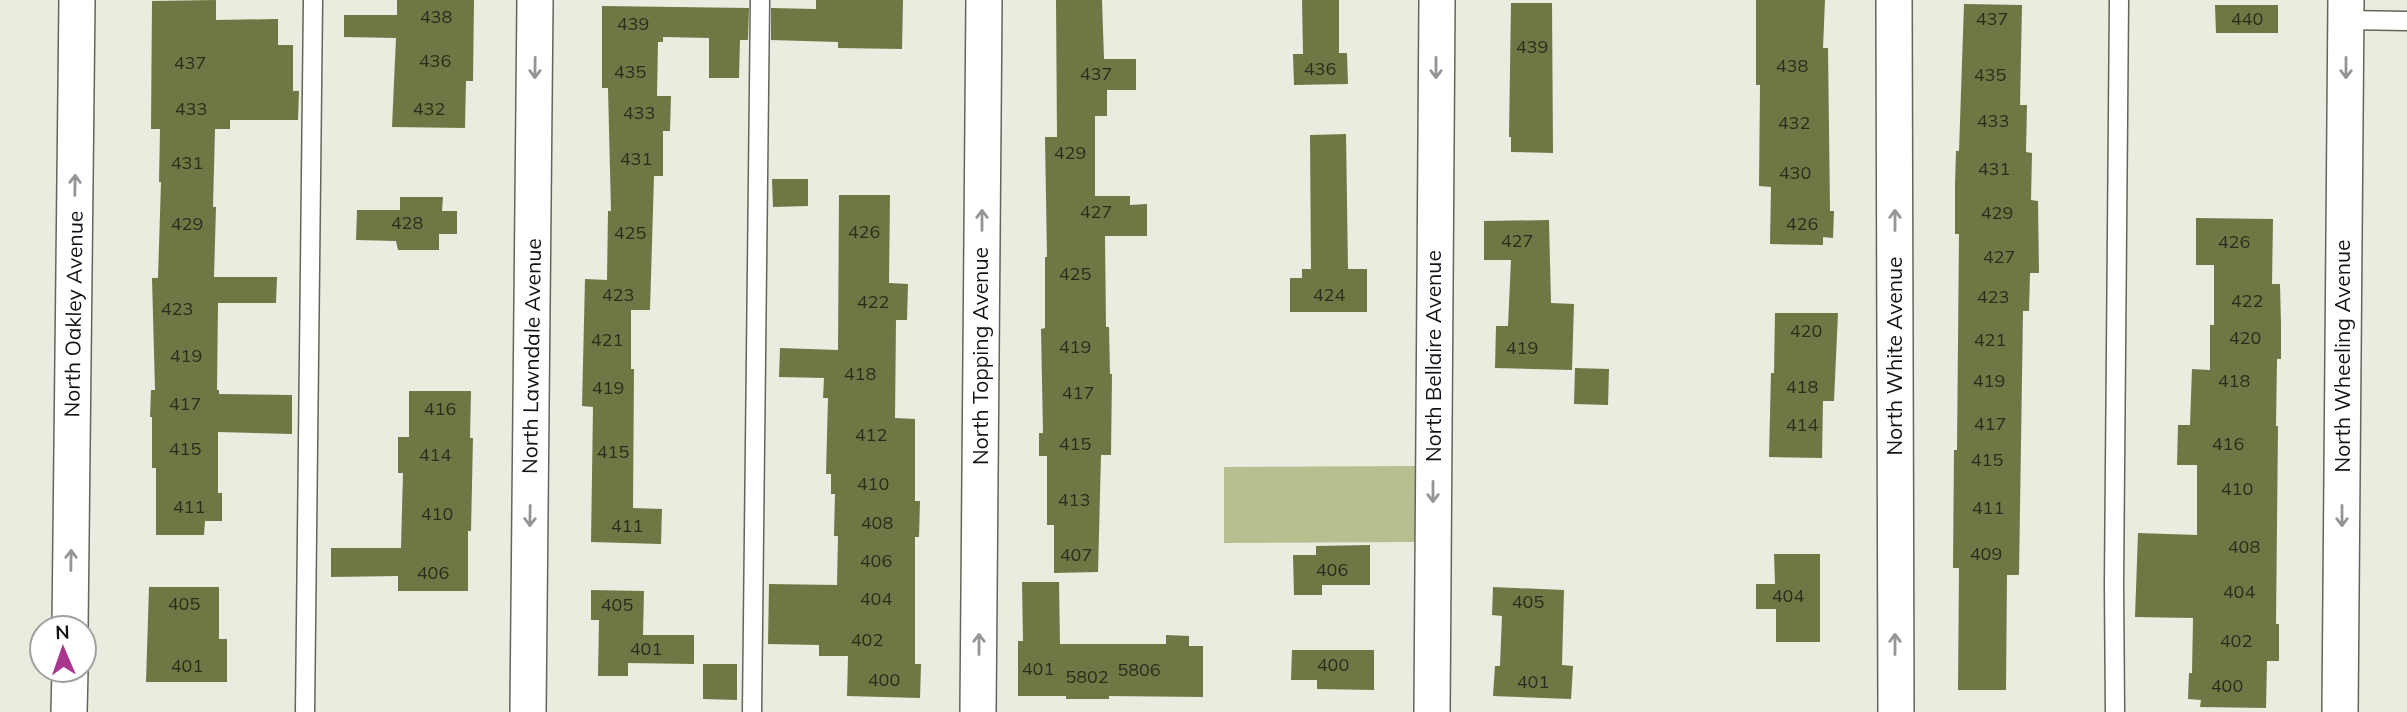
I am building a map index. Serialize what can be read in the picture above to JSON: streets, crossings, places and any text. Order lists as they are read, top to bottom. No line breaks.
{"streets":{"street":["North Oakley Avenue","North Lawndale Avenue","North Topping Avenue","North Bellaire Avenue","North White Avenue","North Wheeling Avenue"]},"one_way":["North Oakley Avenue","North Lawndale Avenue","North Topping Avenue","North Bellaire Avenue","North White Avenue","North Wheeling Avenue"],"house_numbers":["438","437","440","439","439","436","437","438","436","435","437","435","433","432","433","433","432","429","431","431","431","430","427","429","428","429","426","426","425","427","426","427","425","423","424","423","422","422","423","420","420","421","421","419","419","419","418","419","418","418","419","417","417","416","417","414","412","415","416","415","415","414","415","410","410","413","411","411","410","408","411","408","409","407","406","406","406","404","404","404","405","405","405","402","402","401","400","401","401","5806","5802","400","401","400"],"north":"top"}
